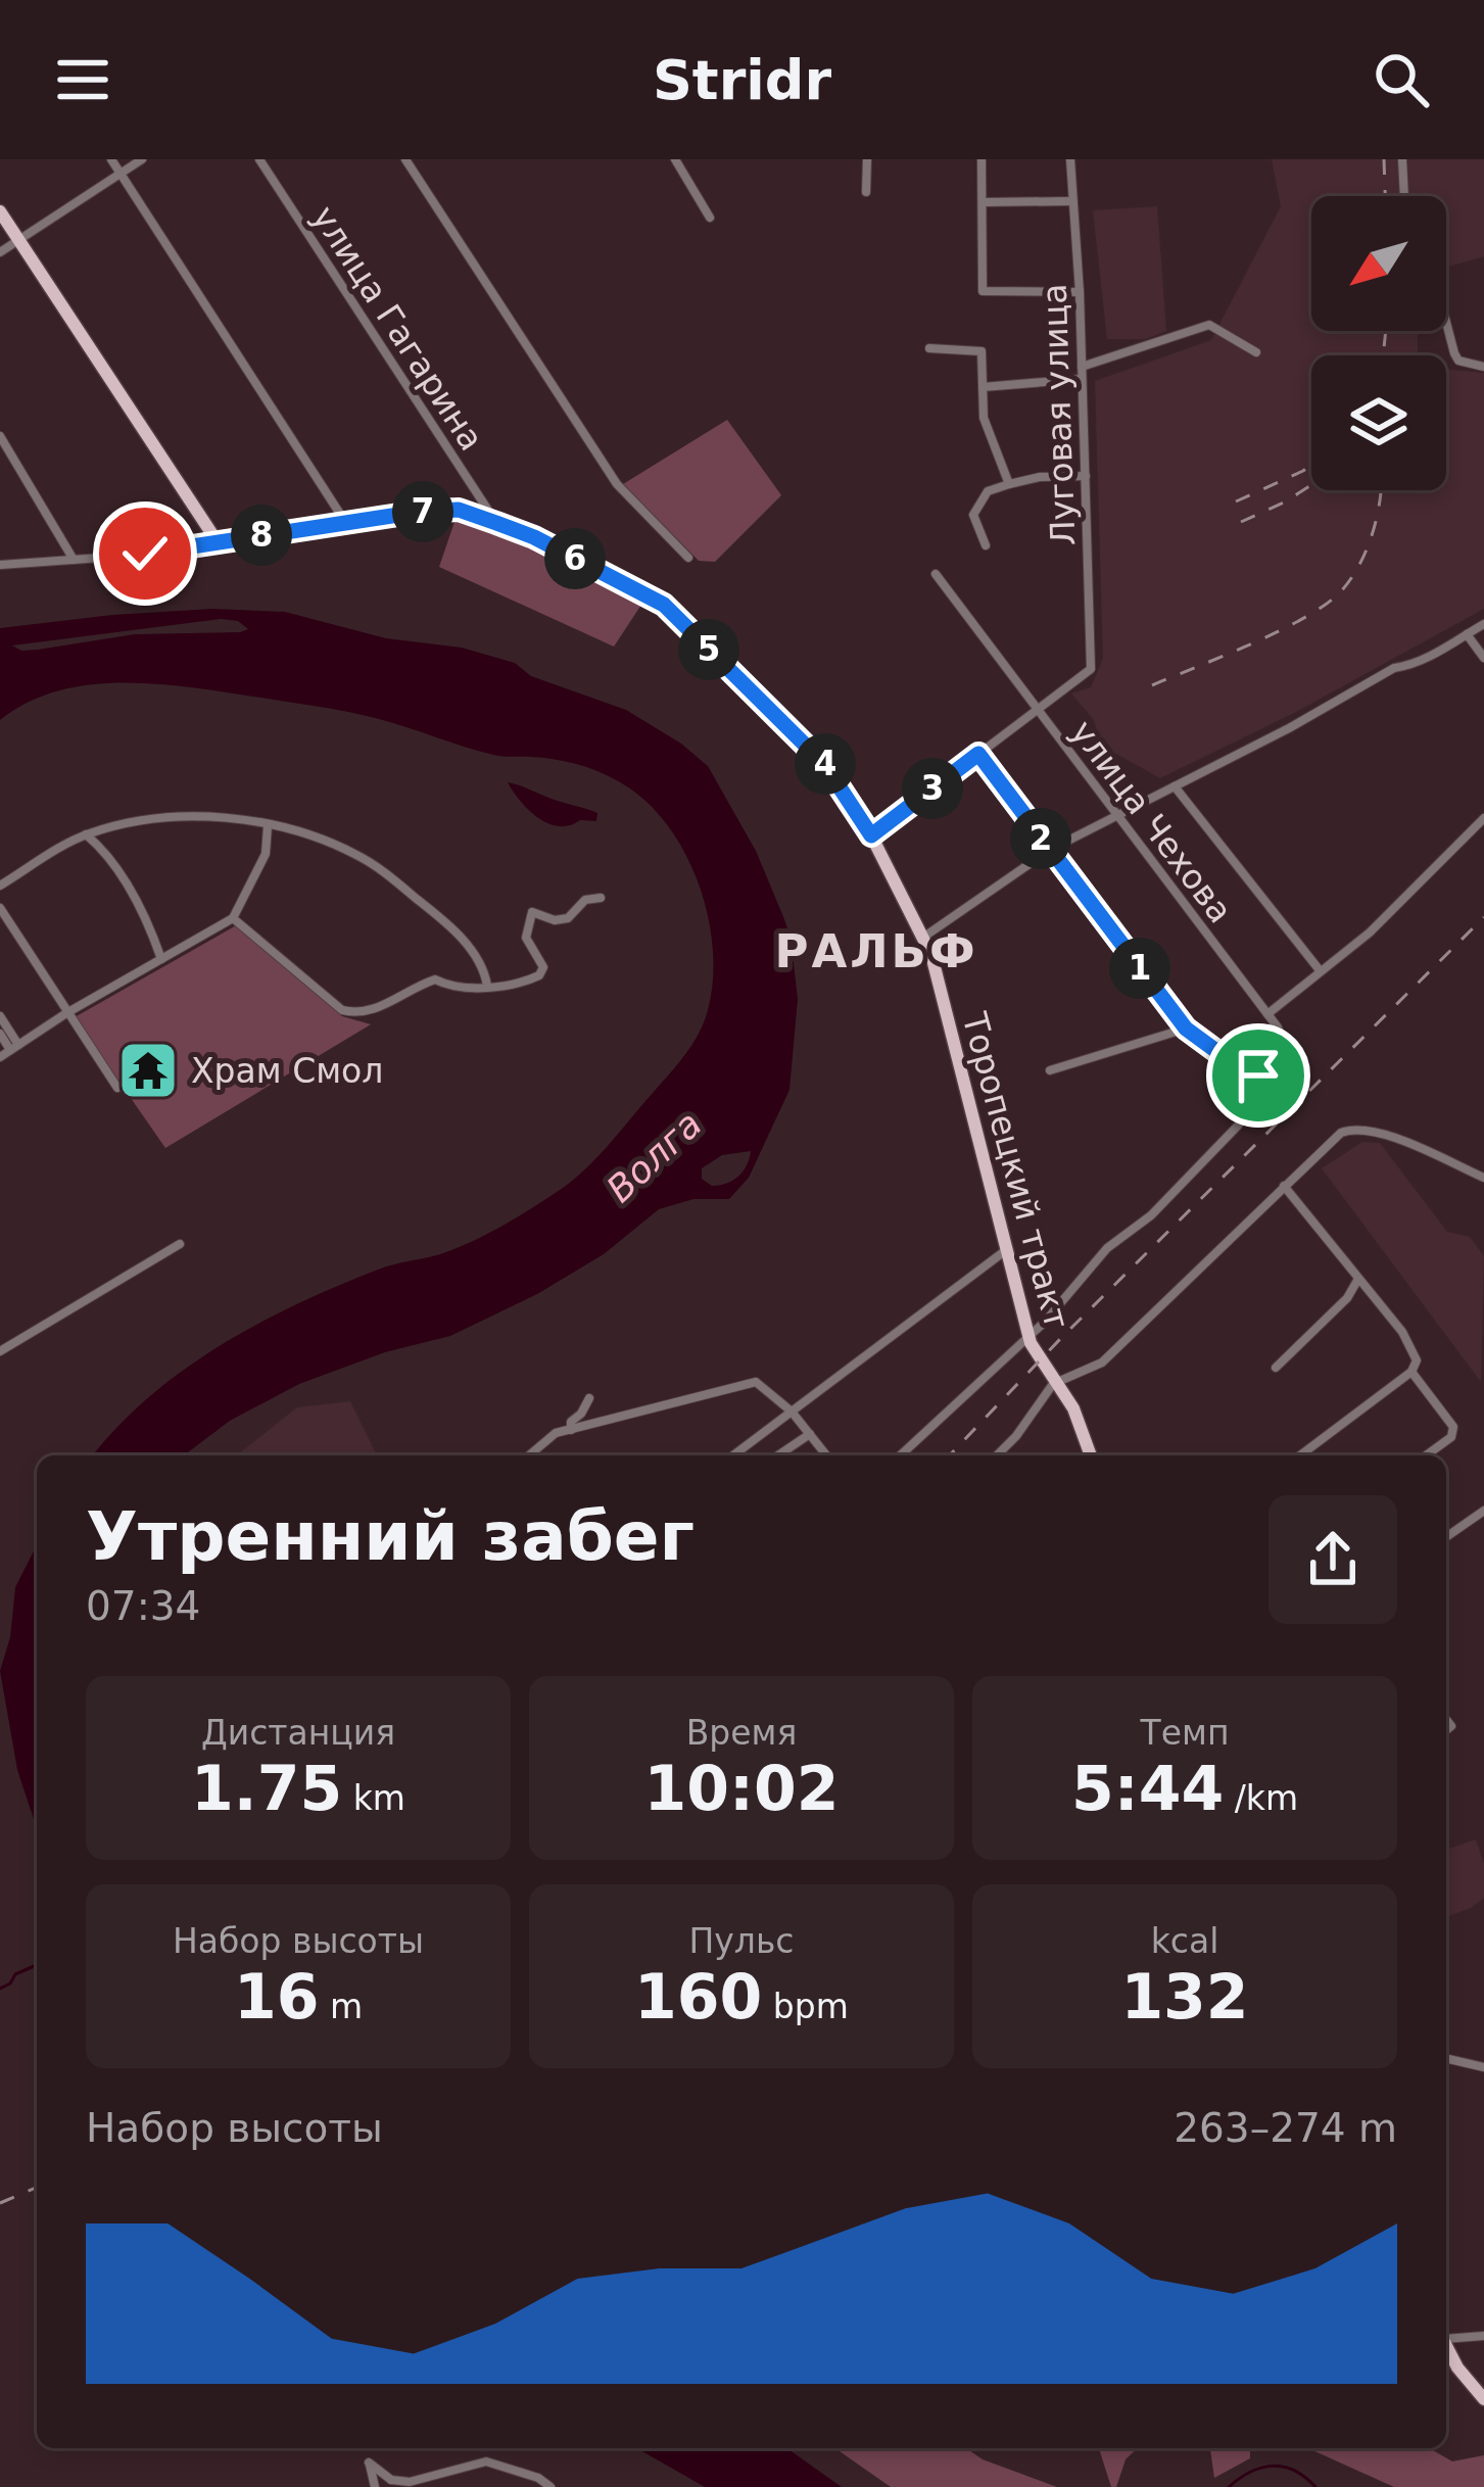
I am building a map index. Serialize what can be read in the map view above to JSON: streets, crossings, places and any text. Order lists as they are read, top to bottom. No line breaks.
{"streets":{"main road":["Торопецкий тракт"],"street":["улица Гагарина","Луговая улица","улица Чехова"]},"crossings":[["улица Гагарина","Торопецкий тракт"],["Луговая улица","улица Чехова"]],"districts":["РАЛЬФ"],"water":["Волга"],"places":{"temple":["Храм Смол"]},"north":"bottom left","page":{"header":"Stridr","pins":["7","8","6","5","4","3","2","1"],"heading":["Утренний забег","07:34"],"stats":[["Дистанция","1.75 km"],["Время","10:02"],["Темп","5:44 /km"],["Набор высоты","16 m"],["Пульс","160 bpm"],["kcal","132"]],"chart":["Набор высоты","263–274 m"]}}
